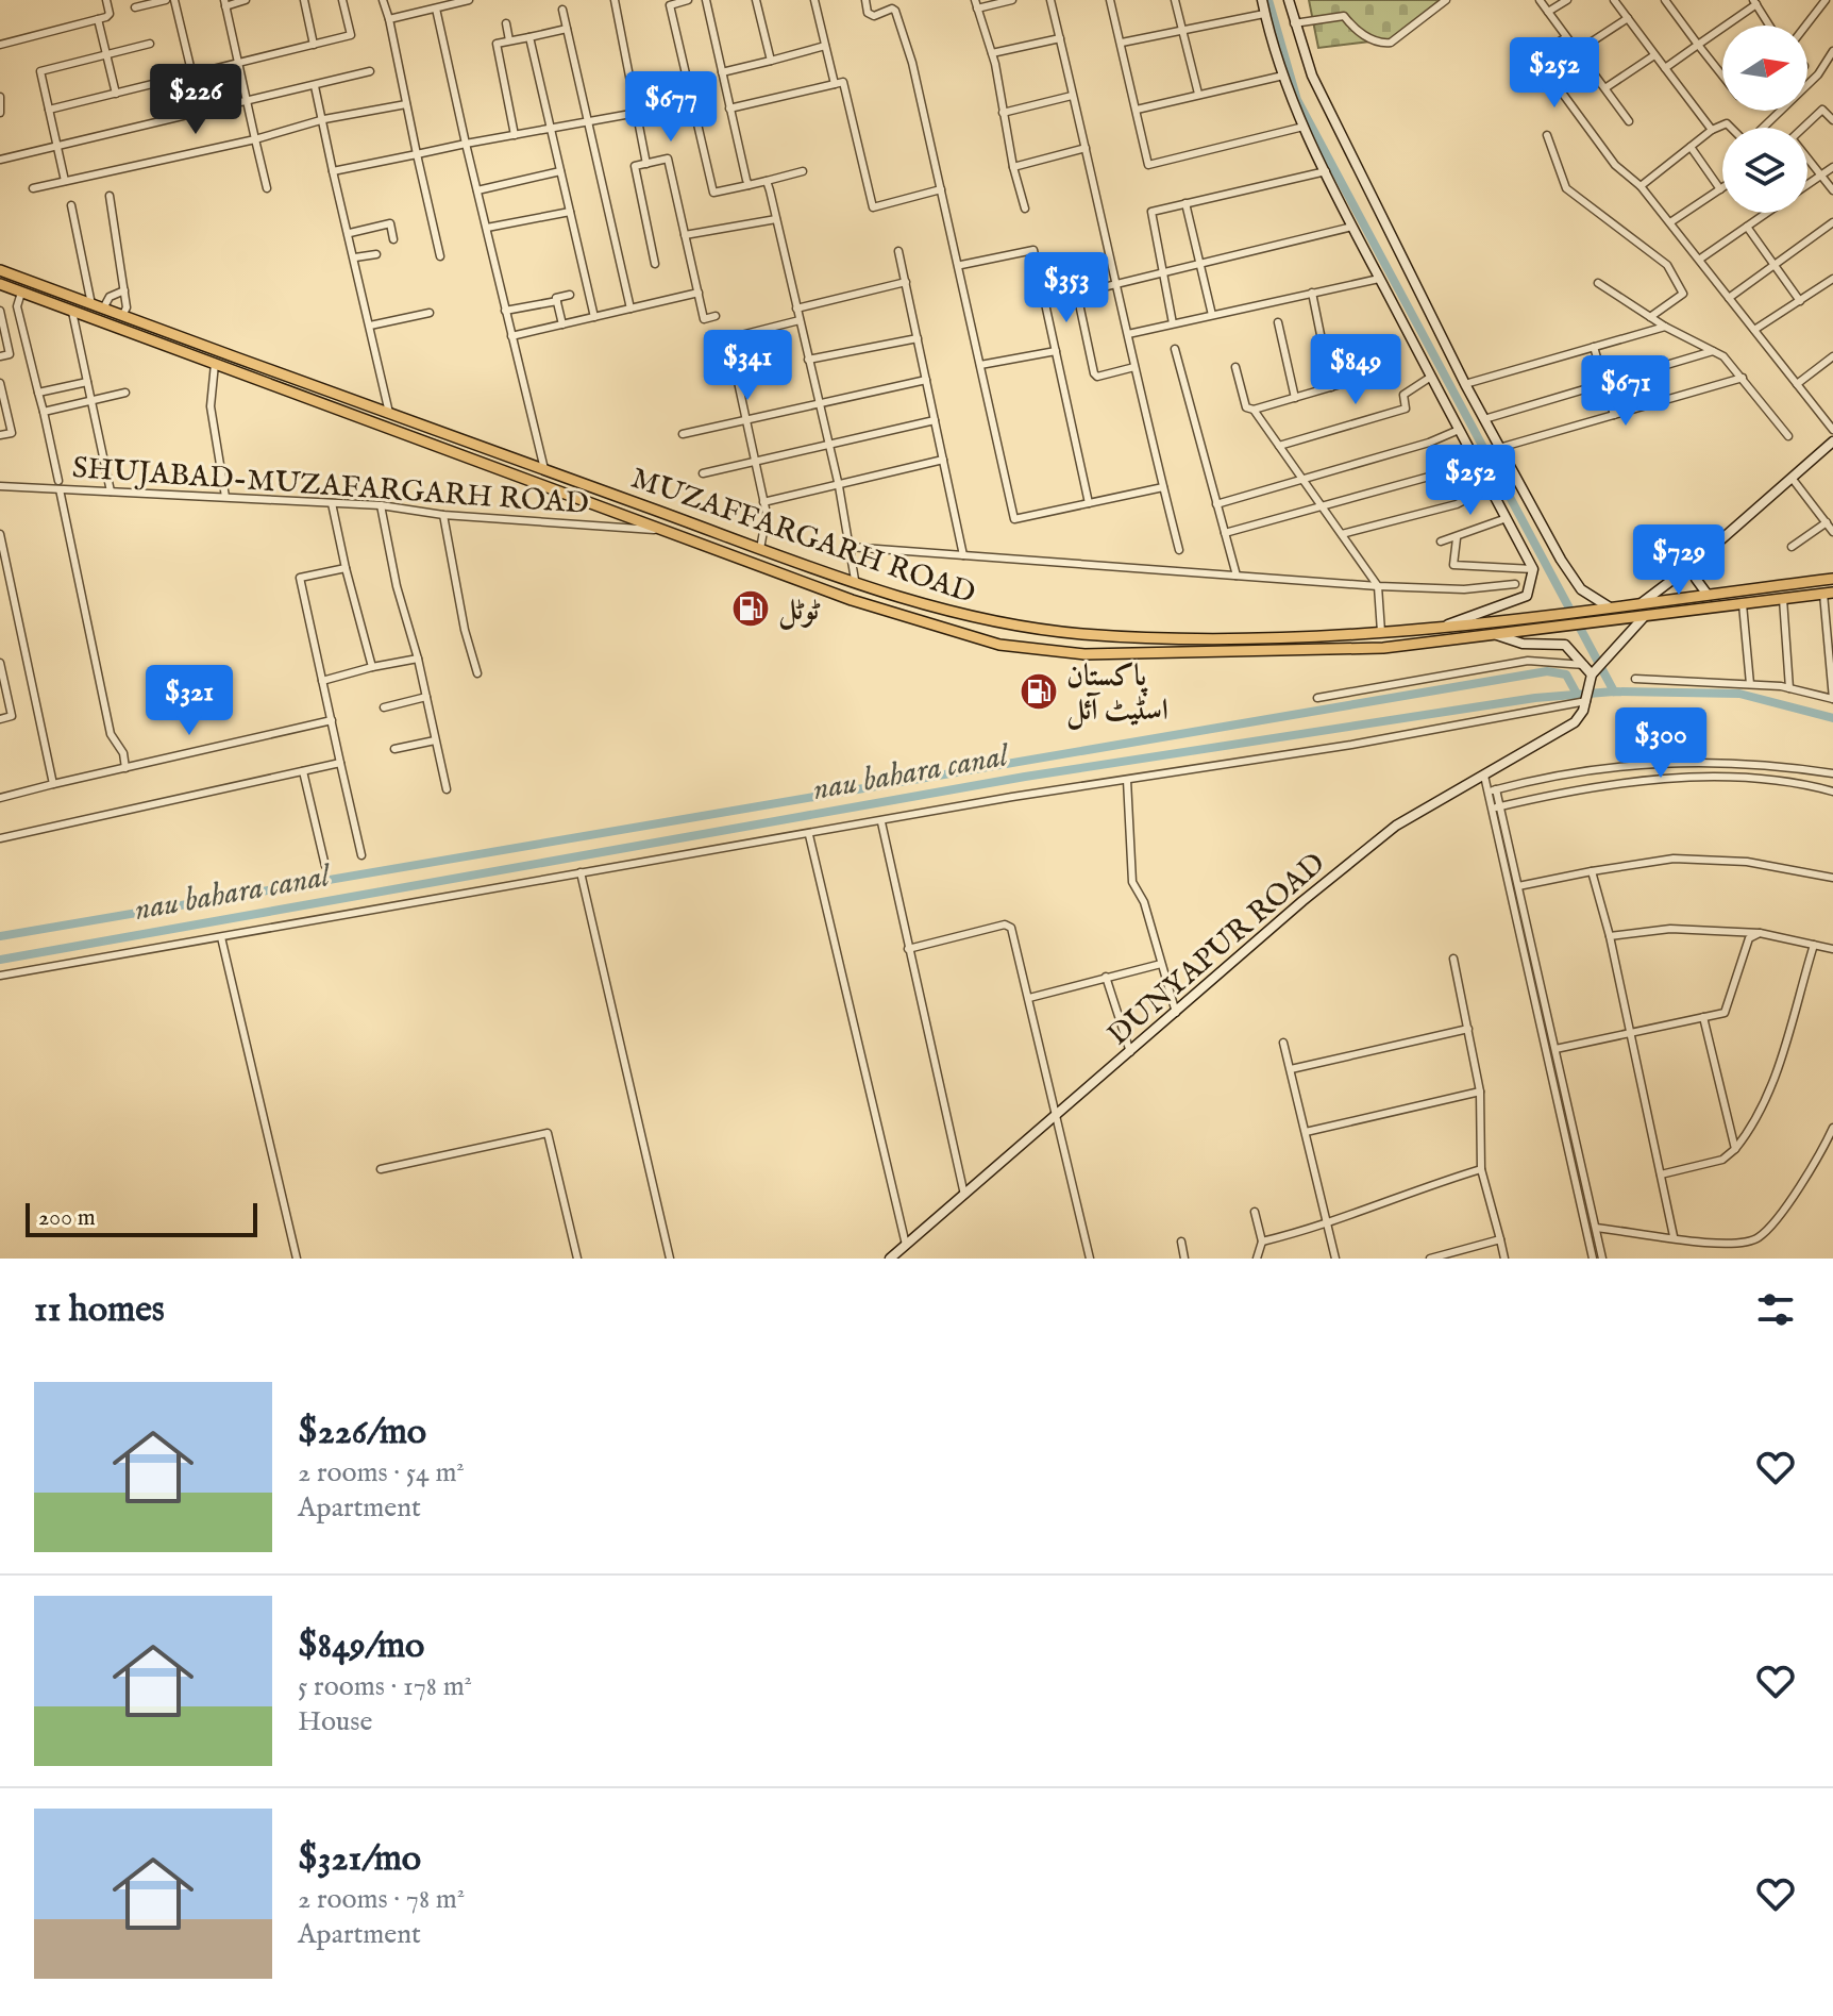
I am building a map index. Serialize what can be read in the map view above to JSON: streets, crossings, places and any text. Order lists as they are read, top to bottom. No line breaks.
{"streets":{"main road":["MUZAFFARGARH ROAD","DUNYAPUR ROAD"],"street":["SHUJABAD-MUZAFARGARH ROAD"]},"crossings":[["SHUJABAD-MUZAFARGARH ROAD","MUZAFFARGARH ROAD"]],"water":["nau bahara canal"],"places":{"fuel station":["ٹوٹل","پاکستان اسٹیٹ آئل"]},"scale_bar":"200 m","north":"right","page":{"price":["$252","$226","$677","$353","$341","$849","$671","$252","$729","$321","$300"],"scale":"200 m","heading":"11 homes","list":[{"name":"$226/mo","note":"2 rooms · 54 m² · Apartment"},{"name":"$849/mo","note":"5 rooms · 178 m² · House"},{"name":"$321/mo","note":"2 rooms · 78 m² · Apartment"}]}}
